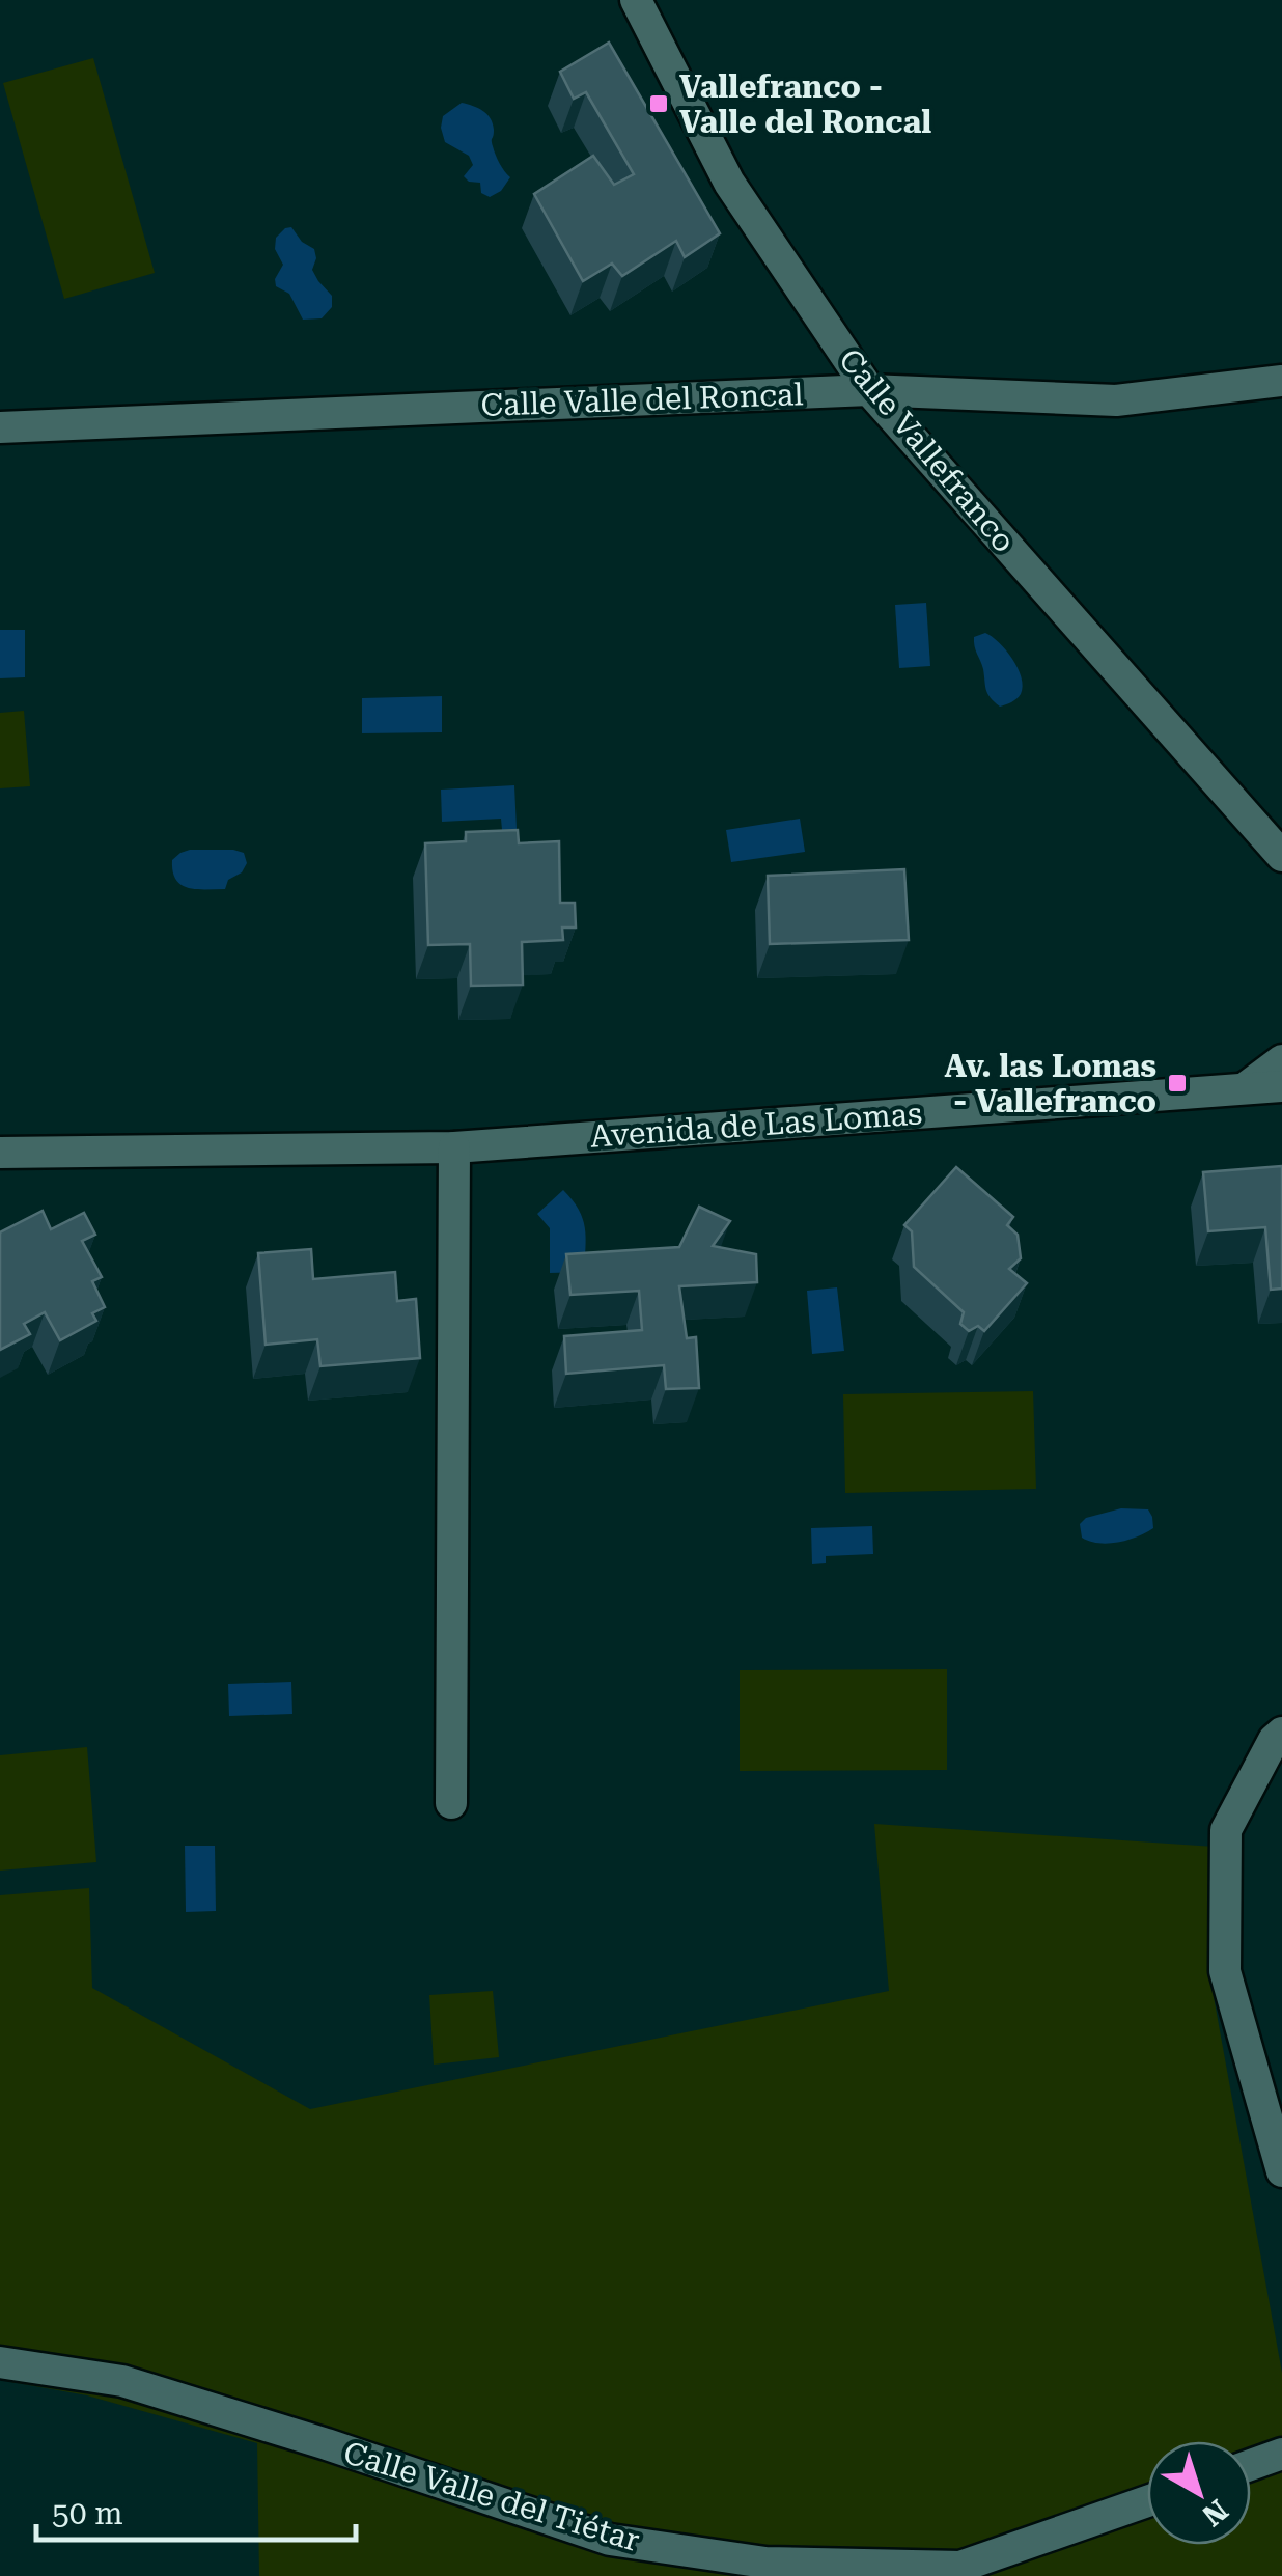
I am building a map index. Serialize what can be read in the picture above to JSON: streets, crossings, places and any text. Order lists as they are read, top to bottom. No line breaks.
{"streets":{"street":["Calle Valle del Roncal","Calle Vallefranco","Avenida de Las Lomas","Calle Valle del Tiétar"]},"crossings":[["Calle Valle del Roncal","Calle Vallefranco"]],"places":{"transit":["Vallefranco - Valle del Roncal","Av. las Lomas - Vallefranco"]},"scale_bar":"50 m","north":"bottom right"}
